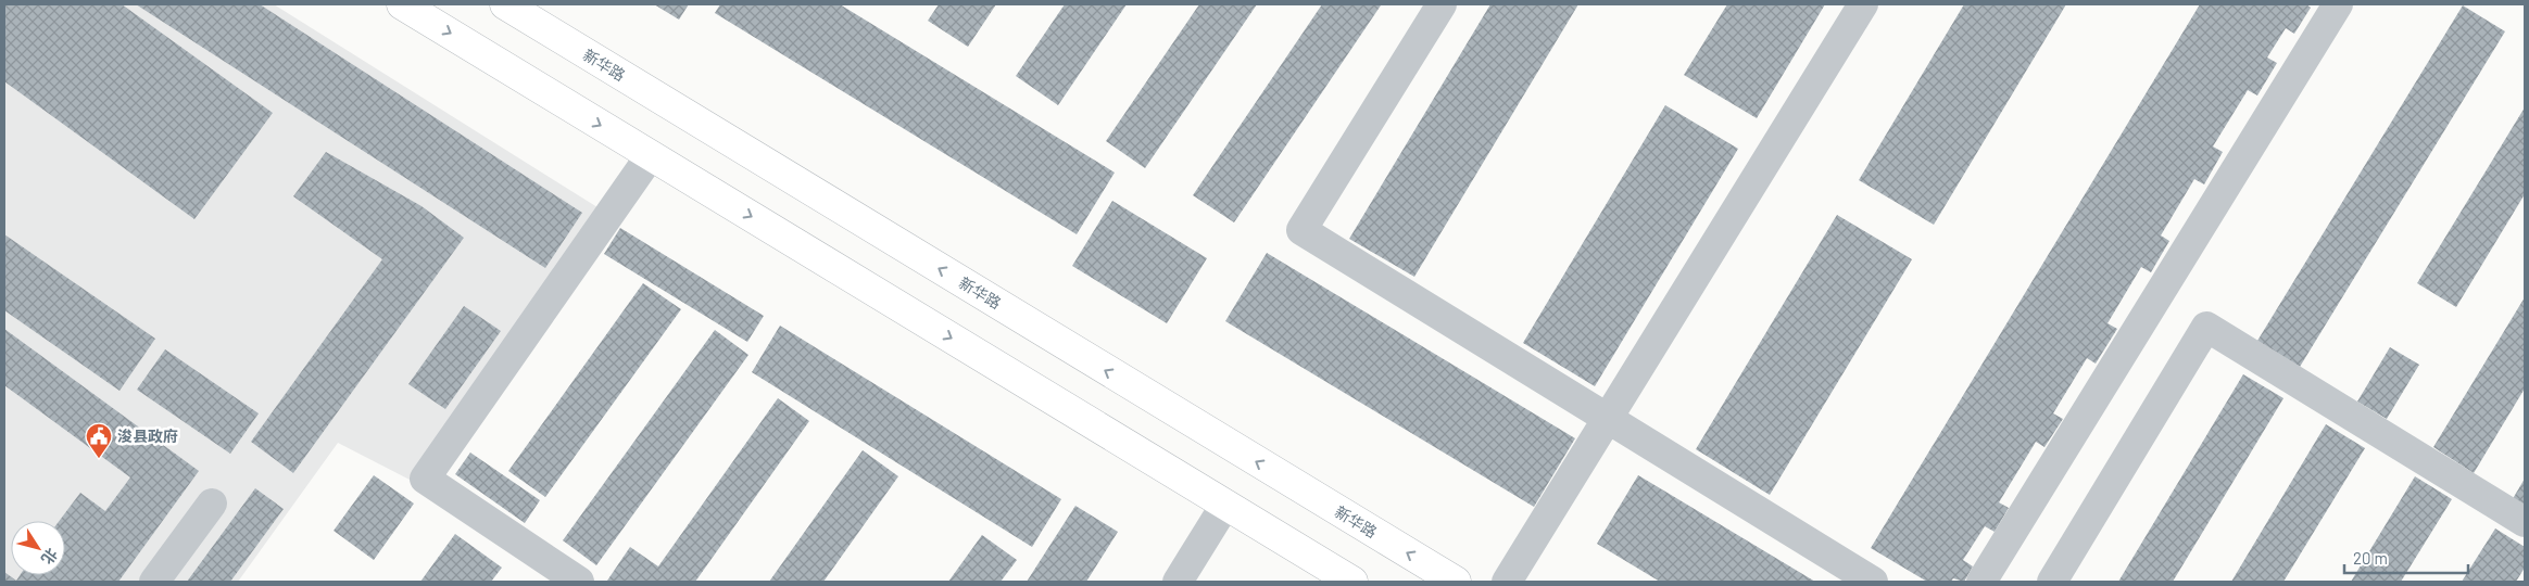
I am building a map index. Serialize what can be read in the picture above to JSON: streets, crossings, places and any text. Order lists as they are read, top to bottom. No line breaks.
{"streets":{"main road":["新华路"]},"places":{"public building":["浚县政府"]},"scale_bar":"20 m","north":"bottom right"}
